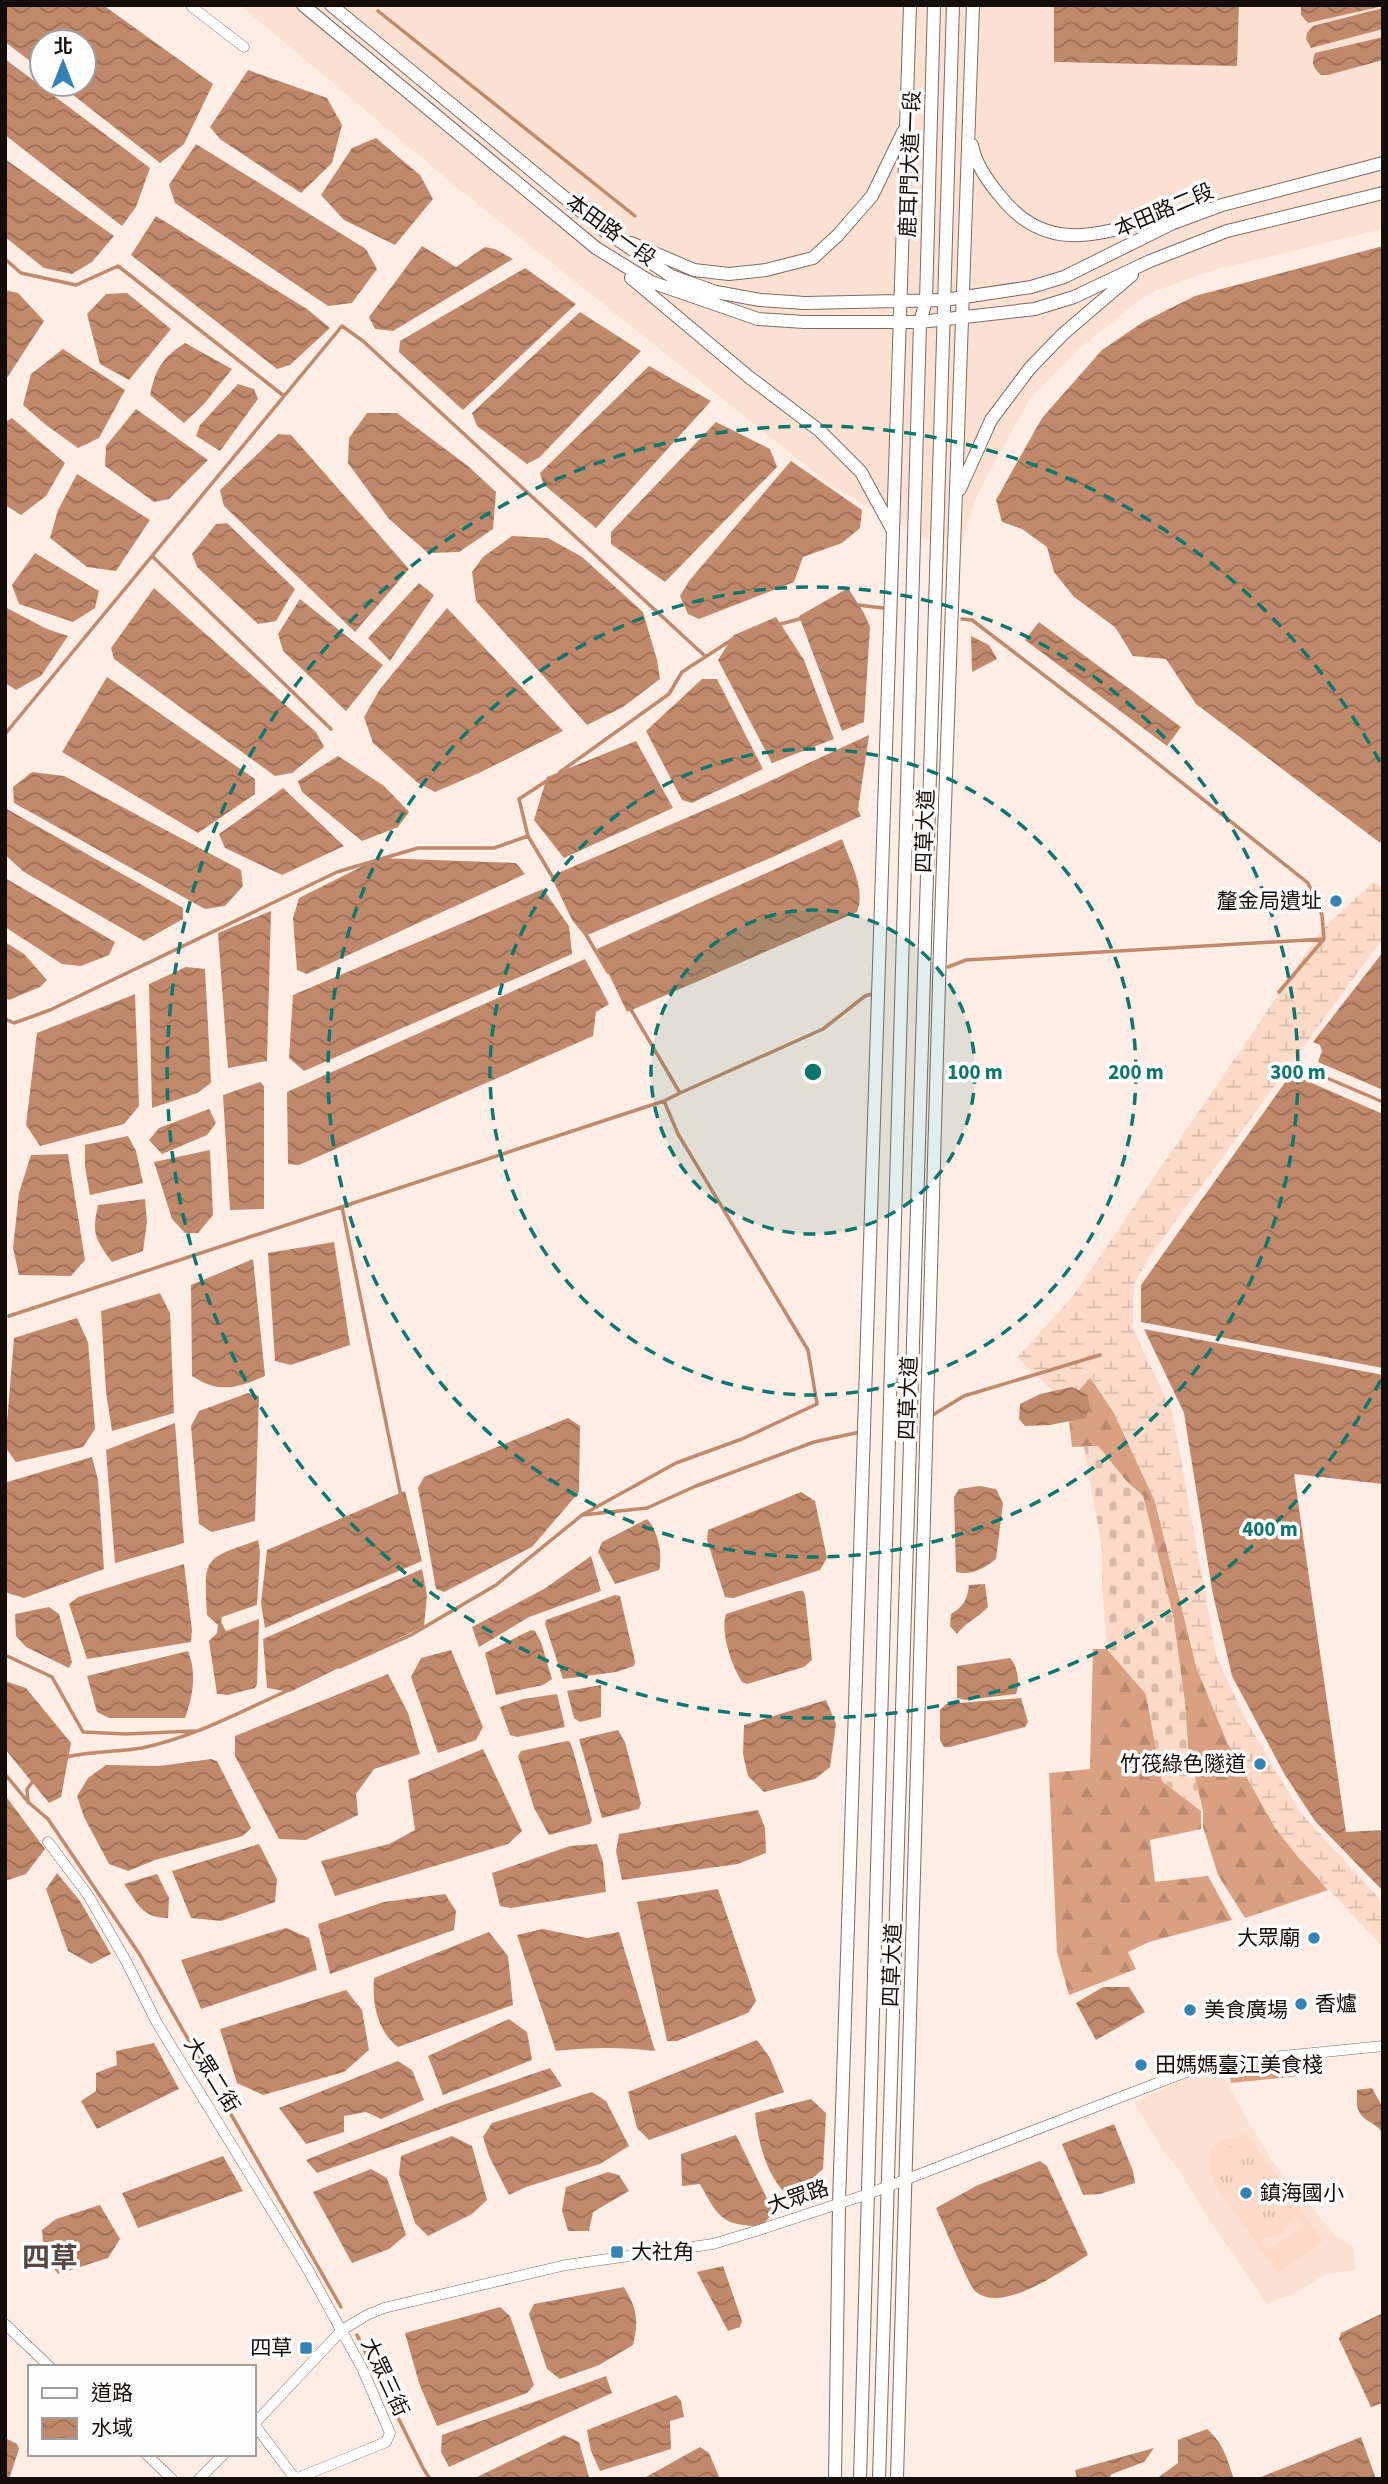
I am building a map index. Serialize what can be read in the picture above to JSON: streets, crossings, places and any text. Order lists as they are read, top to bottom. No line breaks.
{"streets":{"street":["鹿耳門大道一段","本田路二段","本田路一段","四草大道","大眾二街","大眾路","大眾三街"]},"crossings":[["鹿耳門大道一段","本田路一段"],["鹿耳門大道一段","四草大道"],["本田路二段","本田路一段"],["本田路二段","四草大道"],["本田路一段","四草大道"],["四草大道","大眾路"],["大眾二街","大眾路"],["大眾二街","大眾三街"],["大眾路","大眾三街"]],"districts":["四草"],"places":{"other":["釐金局遺址","竹筏綠色隧道","大眾廟","香爐","美食廣場","田媽媽臺江美食棧","鎮海國小"],"transit":["大社角","四草"]},"legend":["道路","水域"],"north":"top","rings":["100 m","200 m","300 m","400 m"]}
